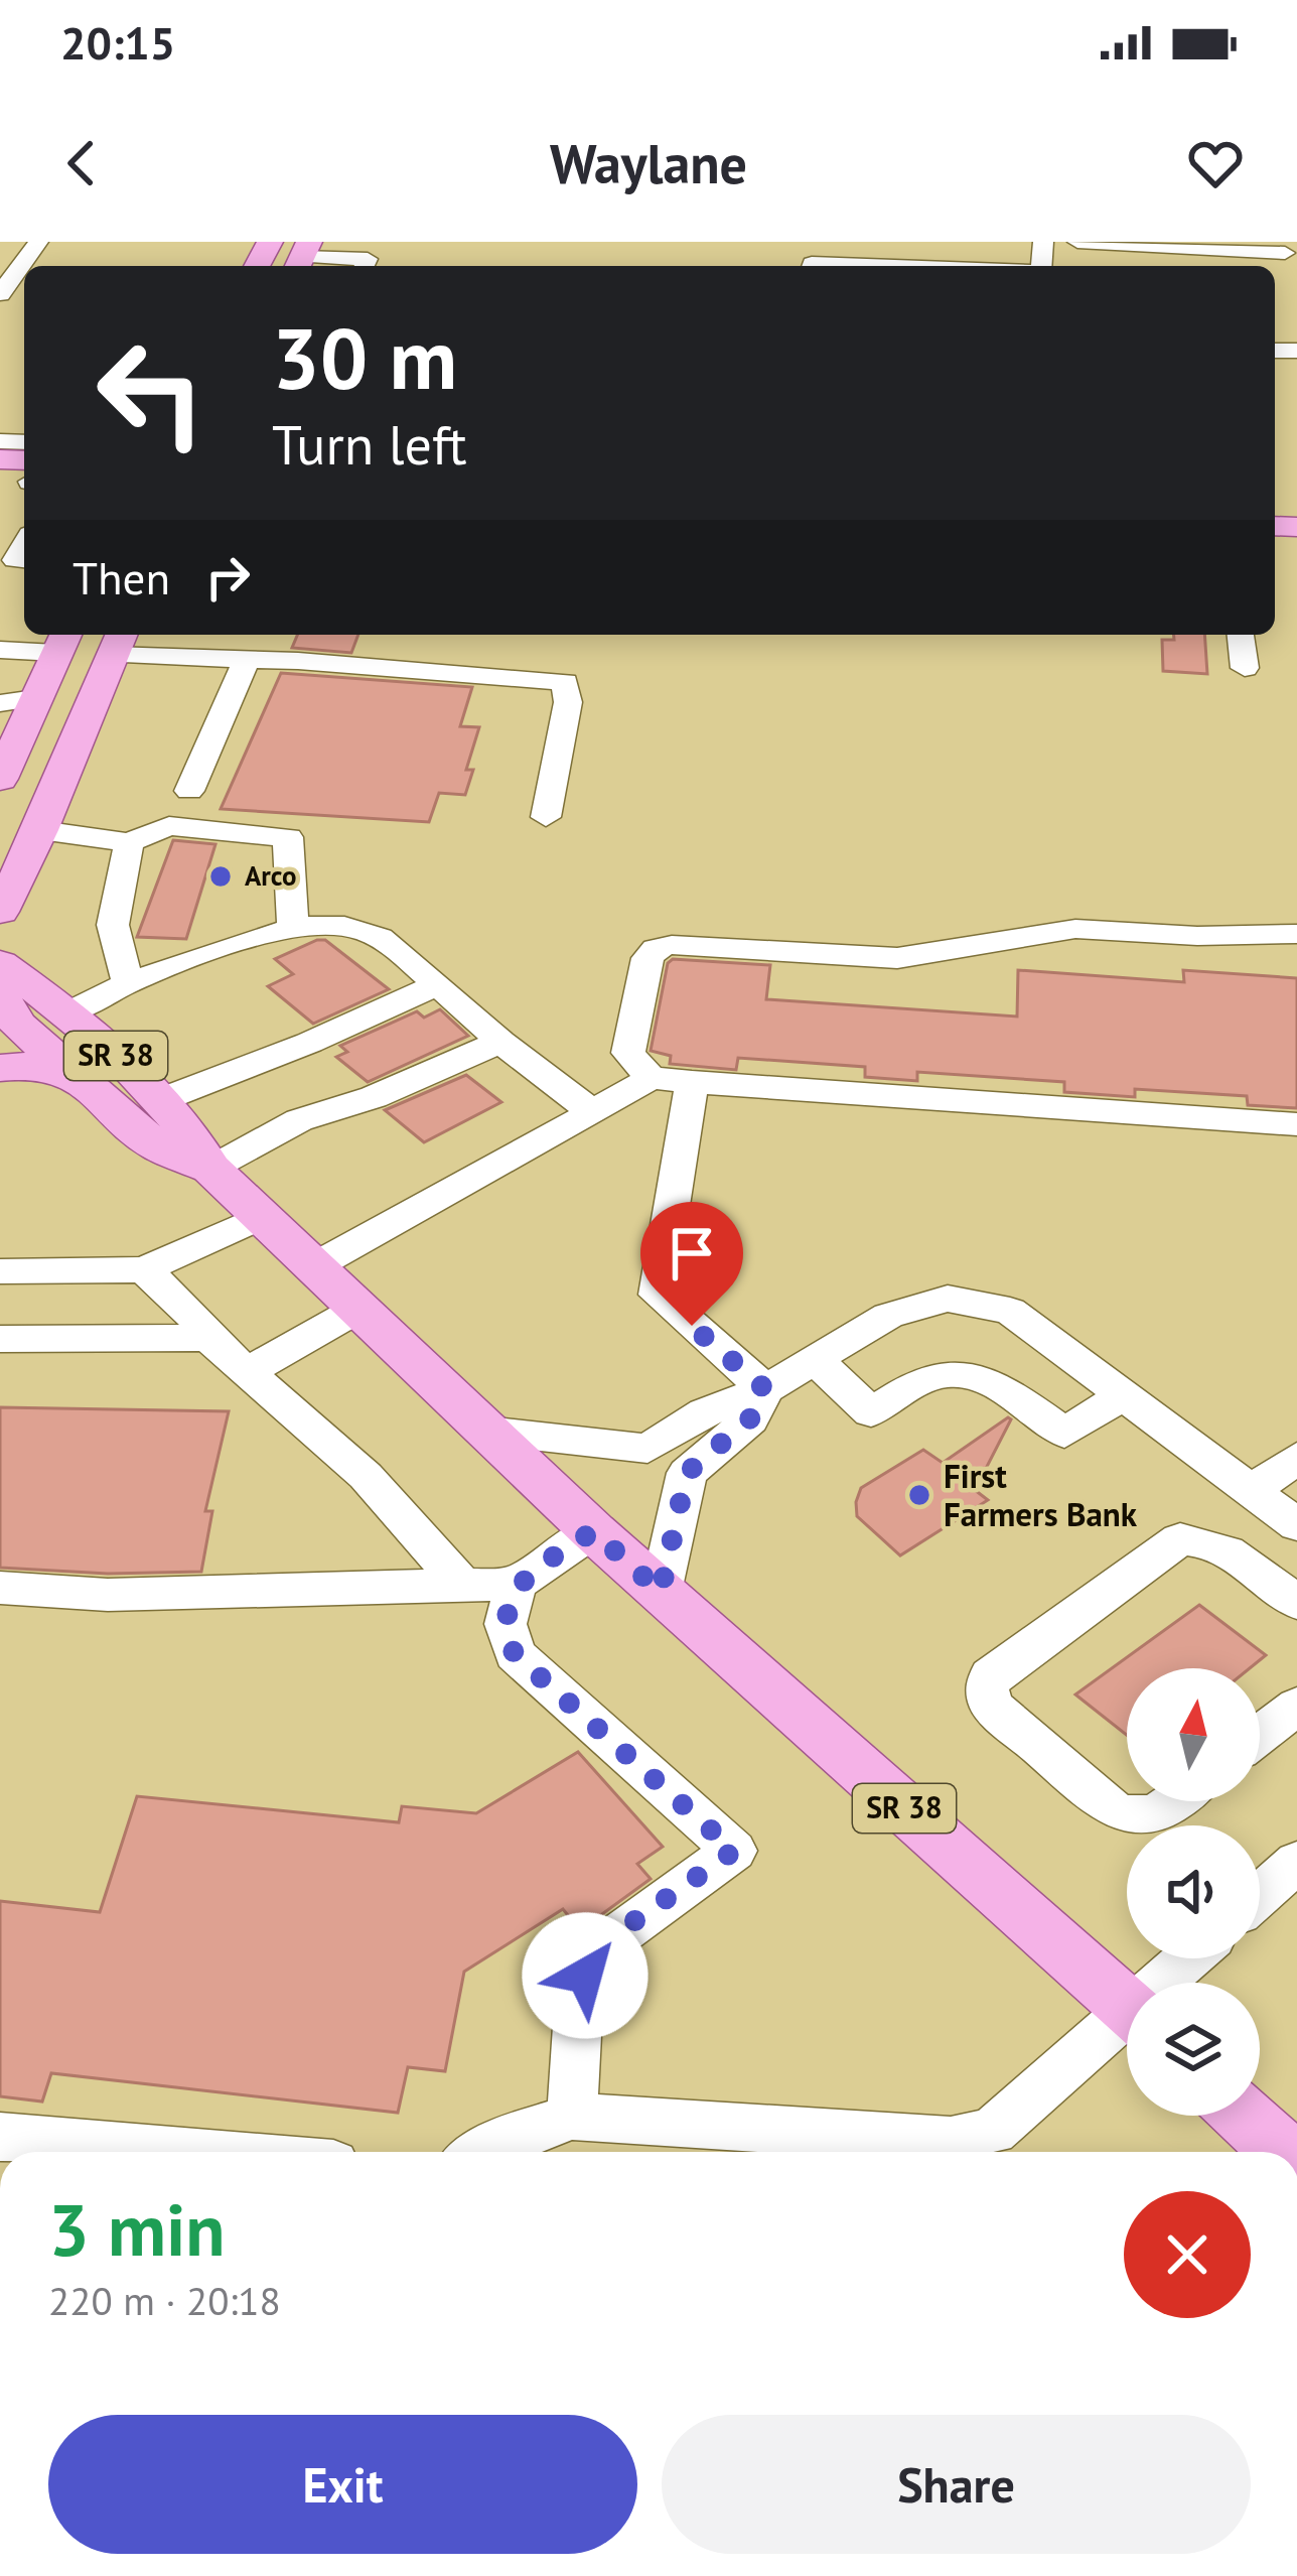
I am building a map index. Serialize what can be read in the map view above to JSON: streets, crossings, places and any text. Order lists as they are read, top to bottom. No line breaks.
{"streets":{"main road":["SR 38"]},"places":["Arco","First Farmers Bank"],"north":"top","page":{"status":"20:15","header":"Waylane","turn":["30 m","Turn left"],"then":"Then","heading":["3 min","220 m · 20:18"],"buttons":["Exit","Share"]}}
